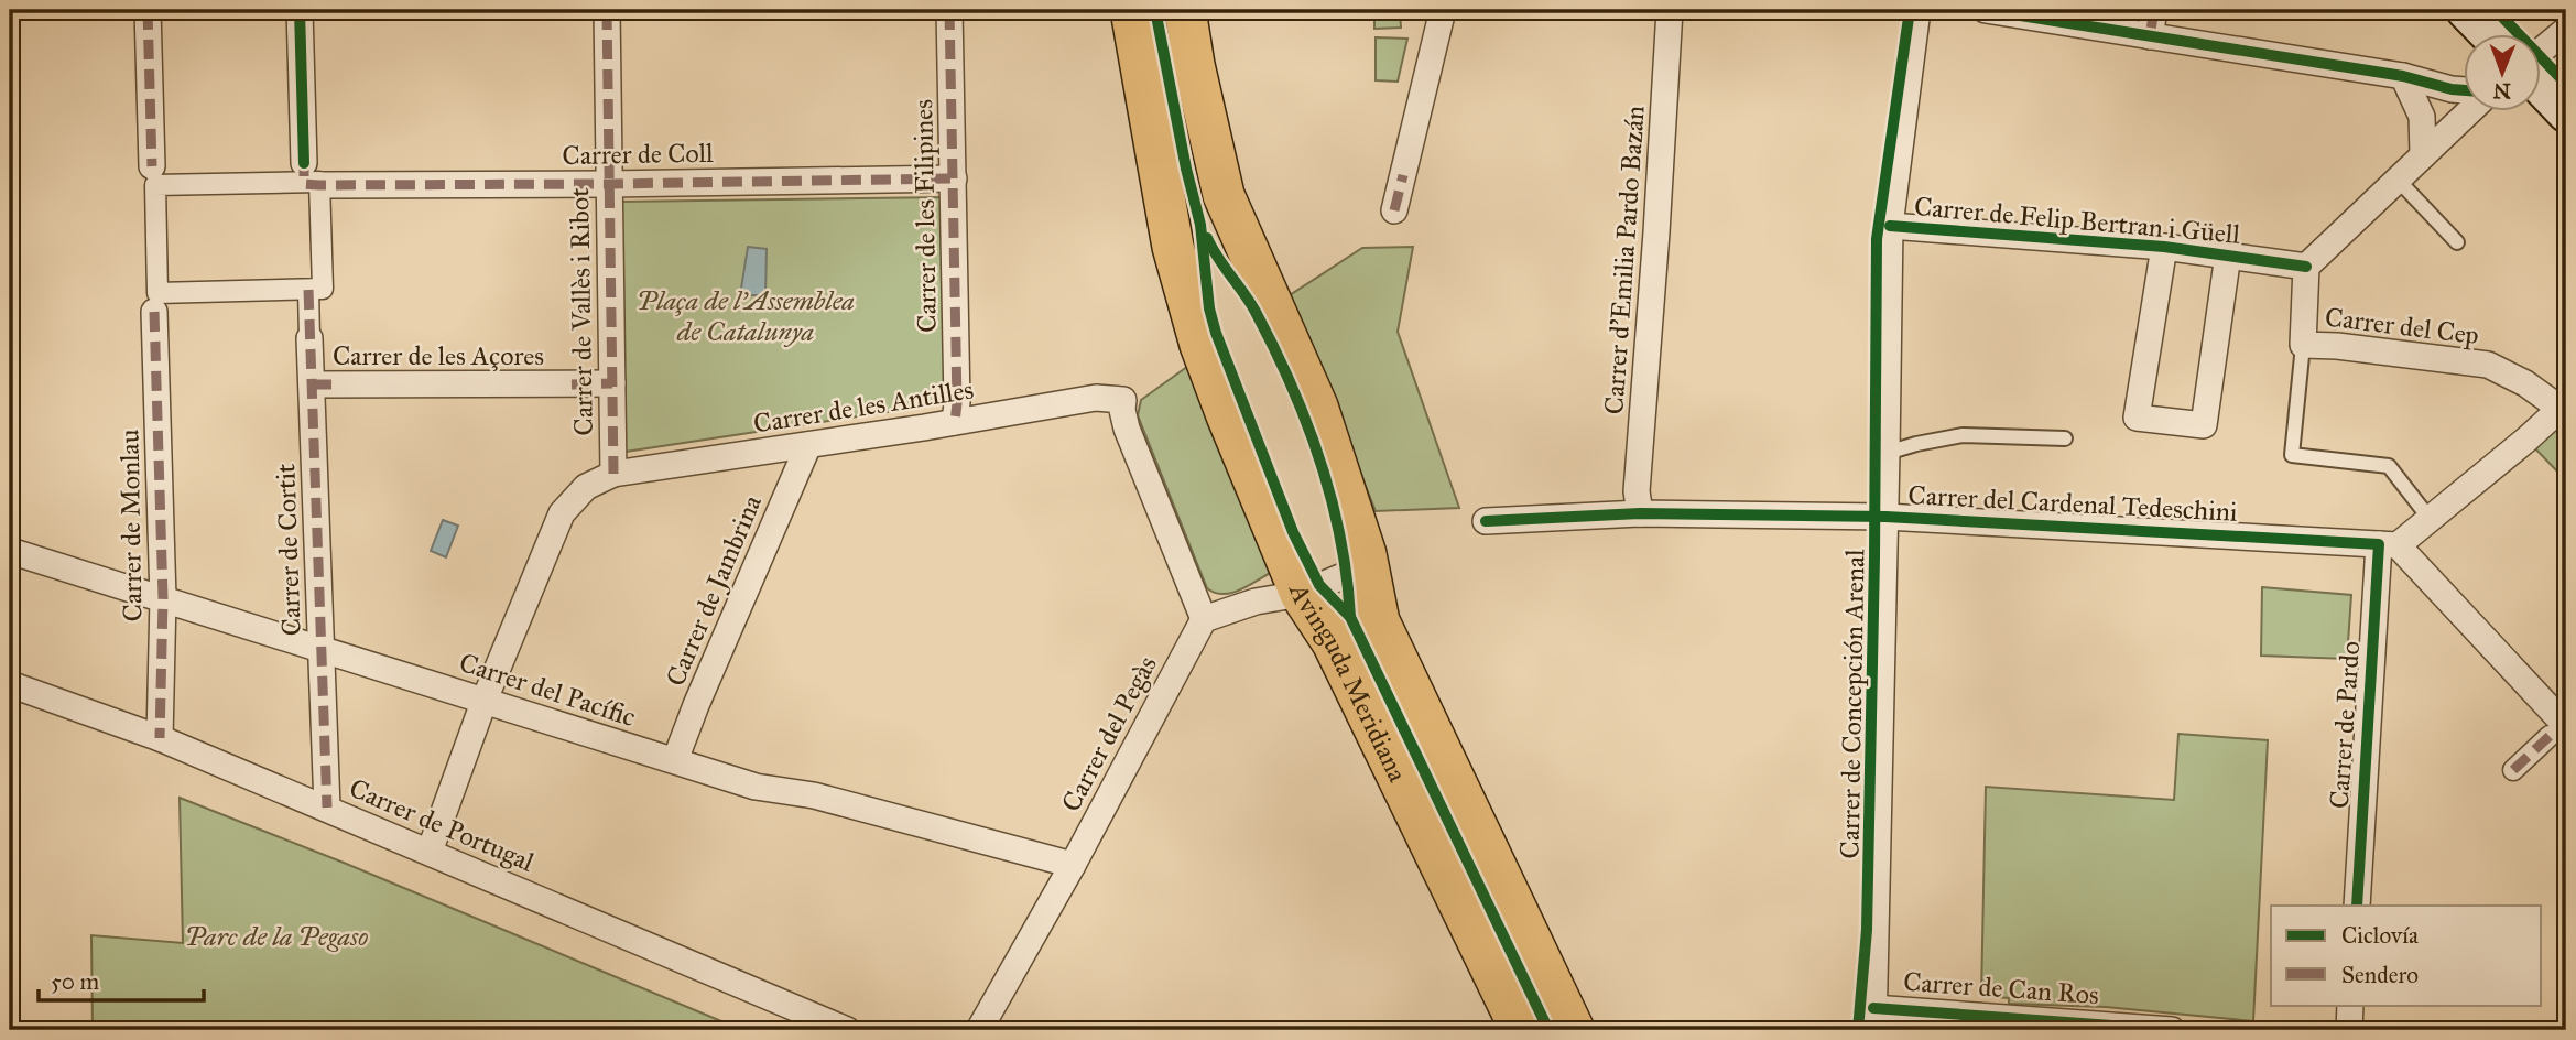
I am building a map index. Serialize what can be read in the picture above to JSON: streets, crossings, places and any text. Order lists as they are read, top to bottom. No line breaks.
{"streets":{"main road":["Avinguda Meridiana"],"street":["Carrer de Coll","Carrer de les Filipines","Carrer de Felip Bertran i Güell","Carrer d'Emilia Pardo Bazán","Carrer de Vallès i Ribot","Carrer del Cep","Carrer de les Açores","Carrer de les Antilles","Carrer del Cardenal Tedeschini","Carrer de Monlau","Carrer de Cortit","Carrer de Jambrina","Carrer del Pacífic","Carrer de Concepción Arenal","Carrer de Pardo","Carrer del Pegàs","Carrer de Portugal","Carrer de Can Ros"]},"crossings":[["Carrer de Coll","Carrer de les Filipines"],["Carrer de Coll","Carrer de Vallès i Ribot"],["Carrer de les Filipines","Carrer de les Antilles"],["Carrer de Felip Bertran i Güell","Carrer del Cep"],["Carrer de Felip Bertran i Güell","Carrer de Concepción Arenal"],["Carrer d'Emilia Pardo Bazán","Carrer del Cardenal Tedeschini"],["Carrer de Vallès i Ribot","Carrer de les Açores"],["Carrer de Vallès i Ribot","Carrer de les Antilles"],["Carrer del Cep","Carrer del Cardenal Tedeschini"],["Carrer del Cep","Carrer de Pardo"],["Carrer de les Açores","Carrer de Cortit"],["Carrer de les Antilles","Carrer de Jambrina"],["Carrer de les Antilles","Carrer del Pegàs"],["Carrer del Cardenal Tedeschini","Carrer de Concepción Arenal"],["Carrer del Cardenal Tedeschini","Carrer de Pardo"],["Carrer de Monlau","Carrer del Pacífic"],["Carrer de Monlau","Carrer de Portugal"],["Carrer de Cortit","Carrer del Pacífic"],["Carrer de Cortit","Carrer de Portugal"],["Carrer de Jambrina","Carrer del Pacífic"],["Carrer del Pacífic","Carrer del Pegàs"],["Carrer de Concepción Arenal","Carrer de Can Ros"]],"parks":["Plaça de l'Assemblea de Catalunya","Parc de la Pegaso"],"legend":["Ciclovía","Sendero"],"scale_bar":"50 m","north":"bottom"}
